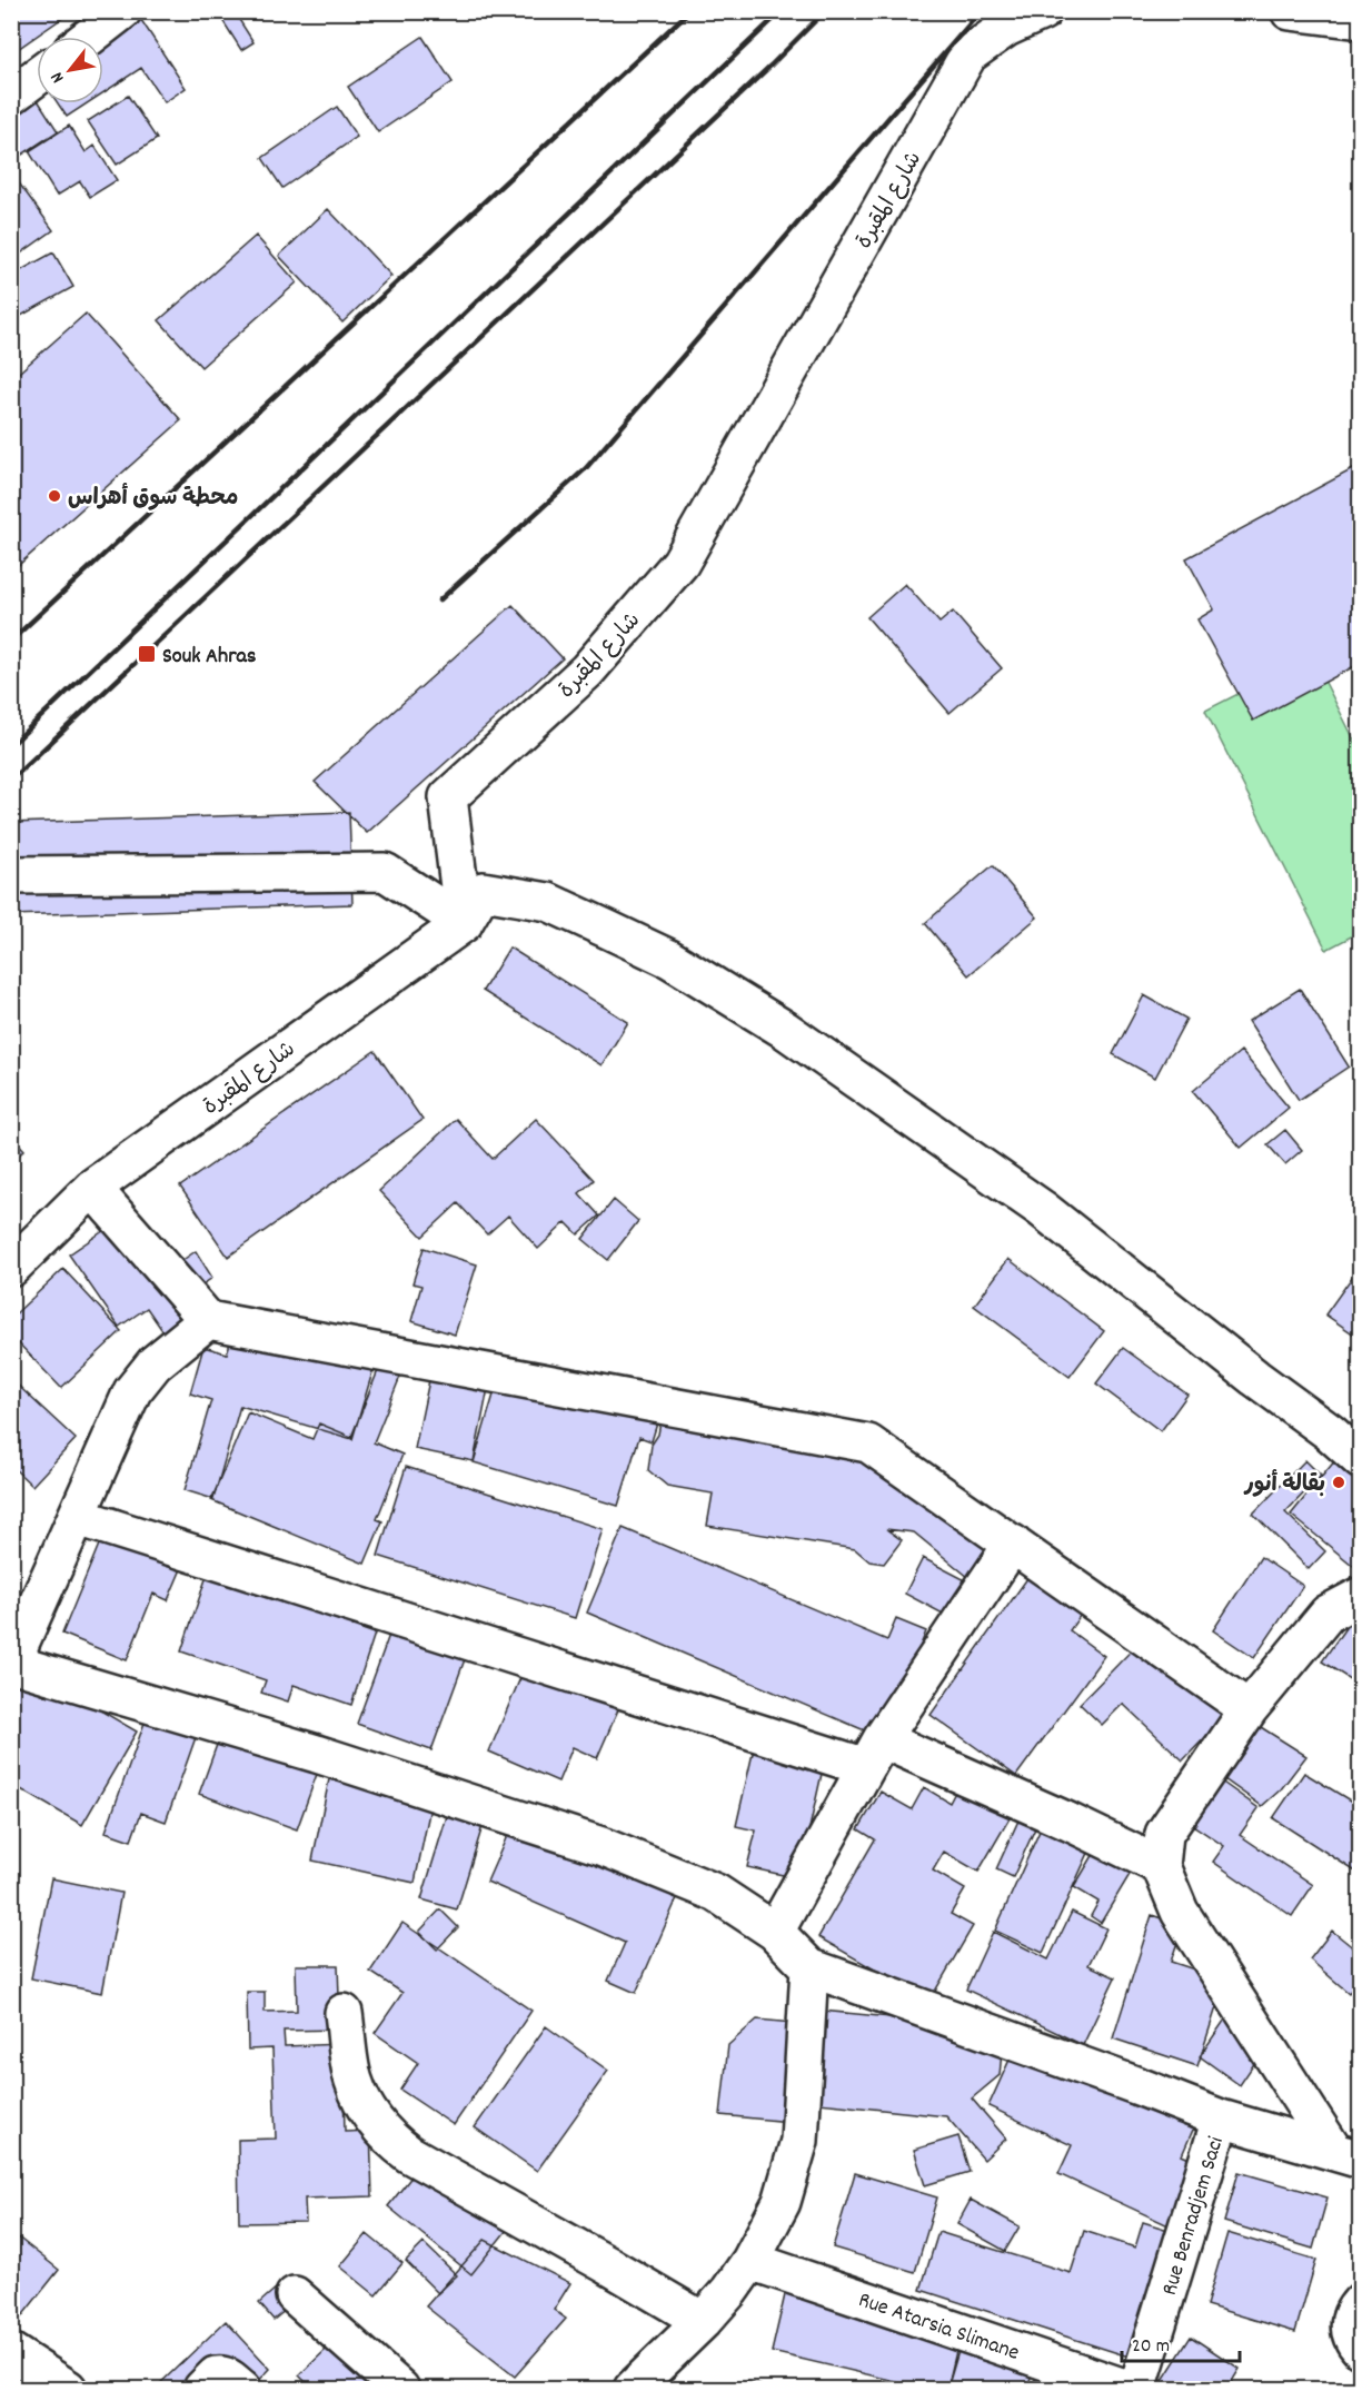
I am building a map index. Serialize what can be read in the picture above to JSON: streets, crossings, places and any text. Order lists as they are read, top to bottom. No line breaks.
{"streets":{"street":["شارع المقبرة","Rue Benradjem Saci","Rue Atarsia Slimane"]},"places":{"other":["محطة سوق أهراس","بقالة أنور"],"transit":["Souk Ahras"]},"scale_bar":"20 m","north":"bottom left"}
